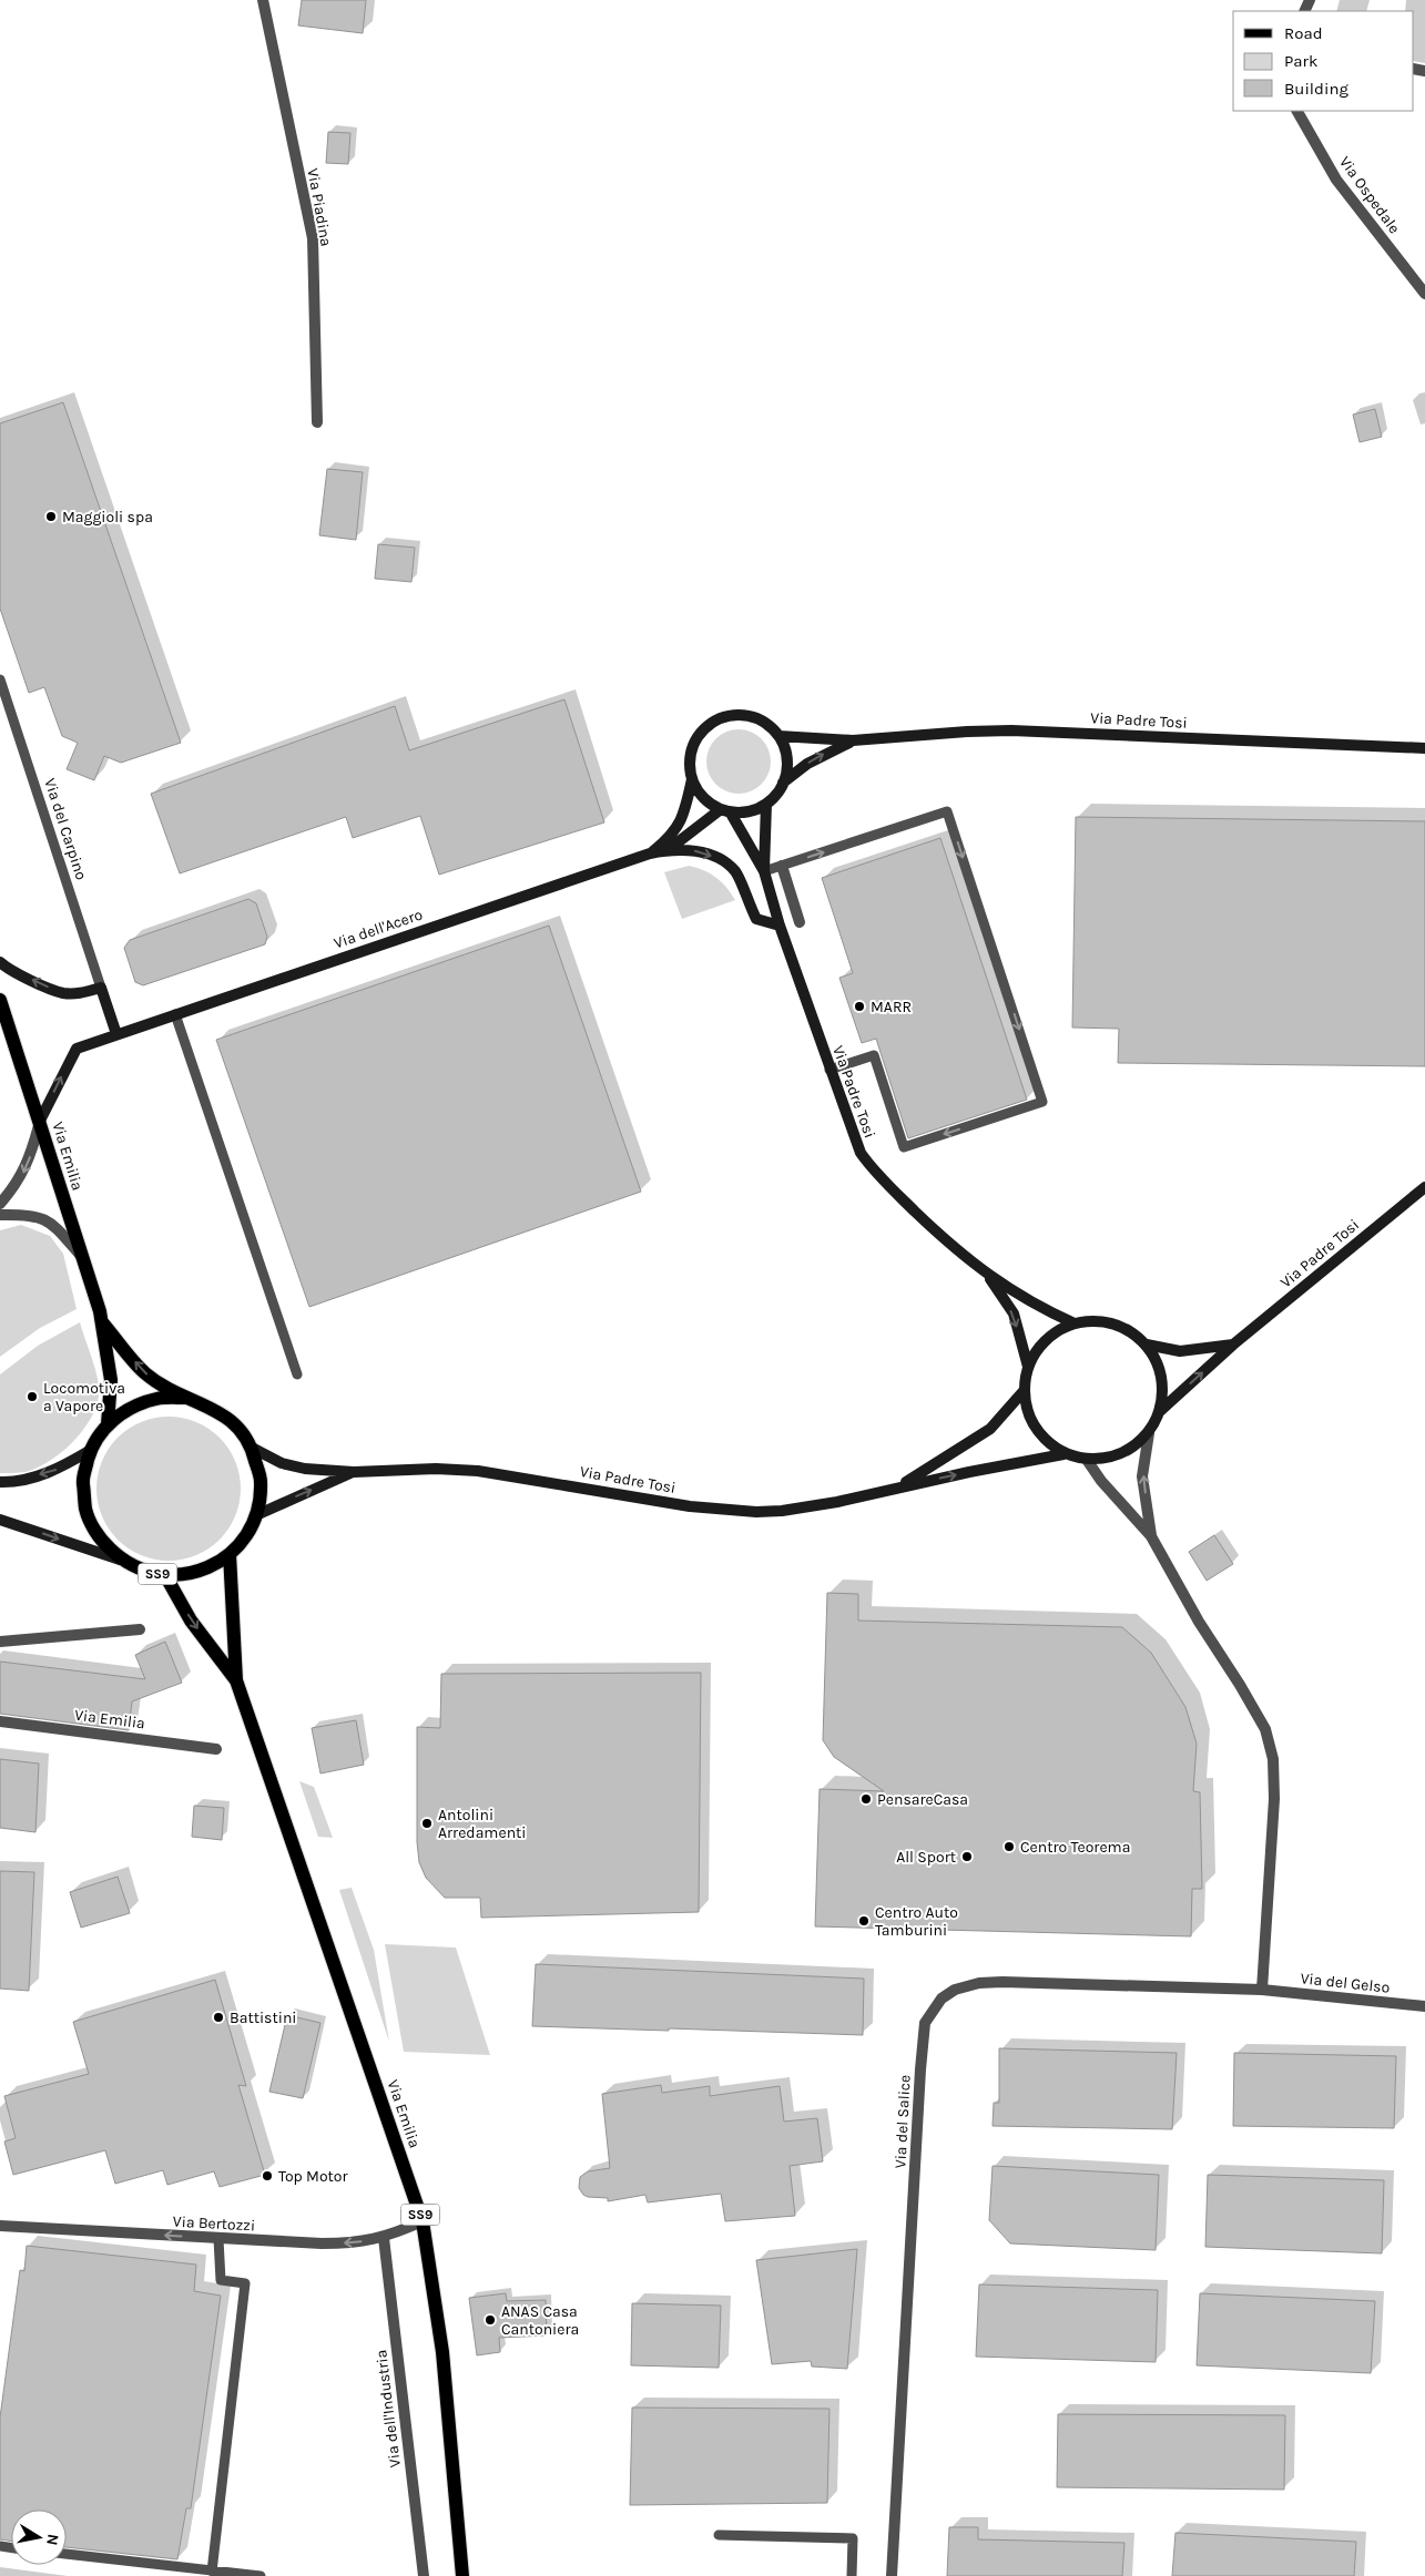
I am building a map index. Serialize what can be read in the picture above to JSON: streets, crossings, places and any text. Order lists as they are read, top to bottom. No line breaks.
{"streets":{"main road":["Via Emilia","SS9"],"street":["Via Ospedale","Via Piadina","Via Padre Tosi","Via dell'Acero","Via del Gelso","Via del Salice","Via Bertozzi","Via dell'Industria"],"lane":["Via del Carpino"]},"crossings":[["Via Padre Tosi","Via dell'Acero"],["Via Padre Tosi","Via Emilia"],["Via dell'Acero","Via Emilia"],["Via Emilia","Via Bertozzi"],["Via del Gelso","Via del Salice"],["Via Bertozzi","Via dell'Industria"]],"one_way":["Via Bertozzi"],"places":["Maggioli spa","MARR","Locomotiva a Vapore","PensareCasa","Antolini Arredamenti","Centro Teorema","All Sport","Centro Auto Tamburini","Battistini","Top Motor","ANAS Casa Cantoniera"],"legend":["Road","Park","Building"],"north":"right"}
